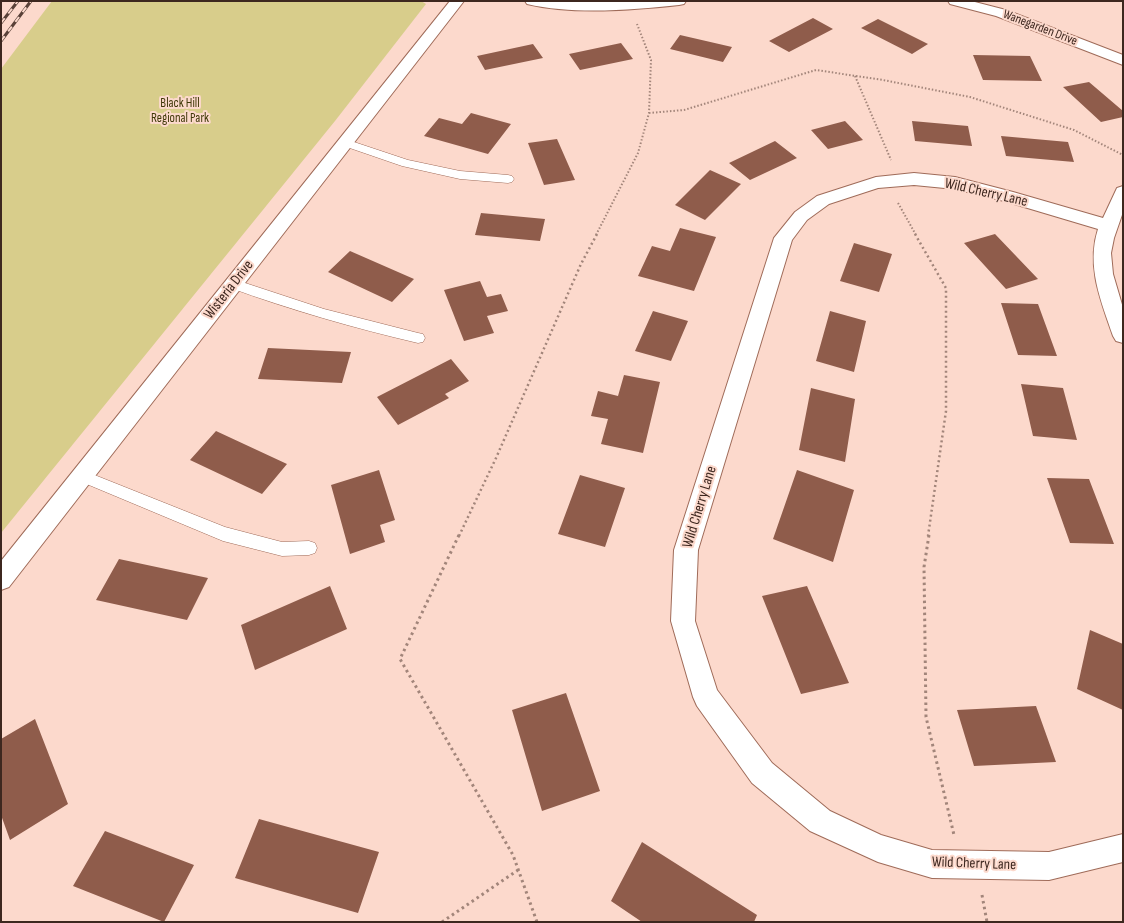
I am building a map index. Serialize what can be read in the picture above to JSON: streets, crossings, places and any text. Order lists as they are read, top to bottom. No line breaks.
{"streets":{"street":["Wanegarden Drive","Wild Cherry Lane","Wisteria Drive"]},"parks":["Black Hill Regional Park"]}
